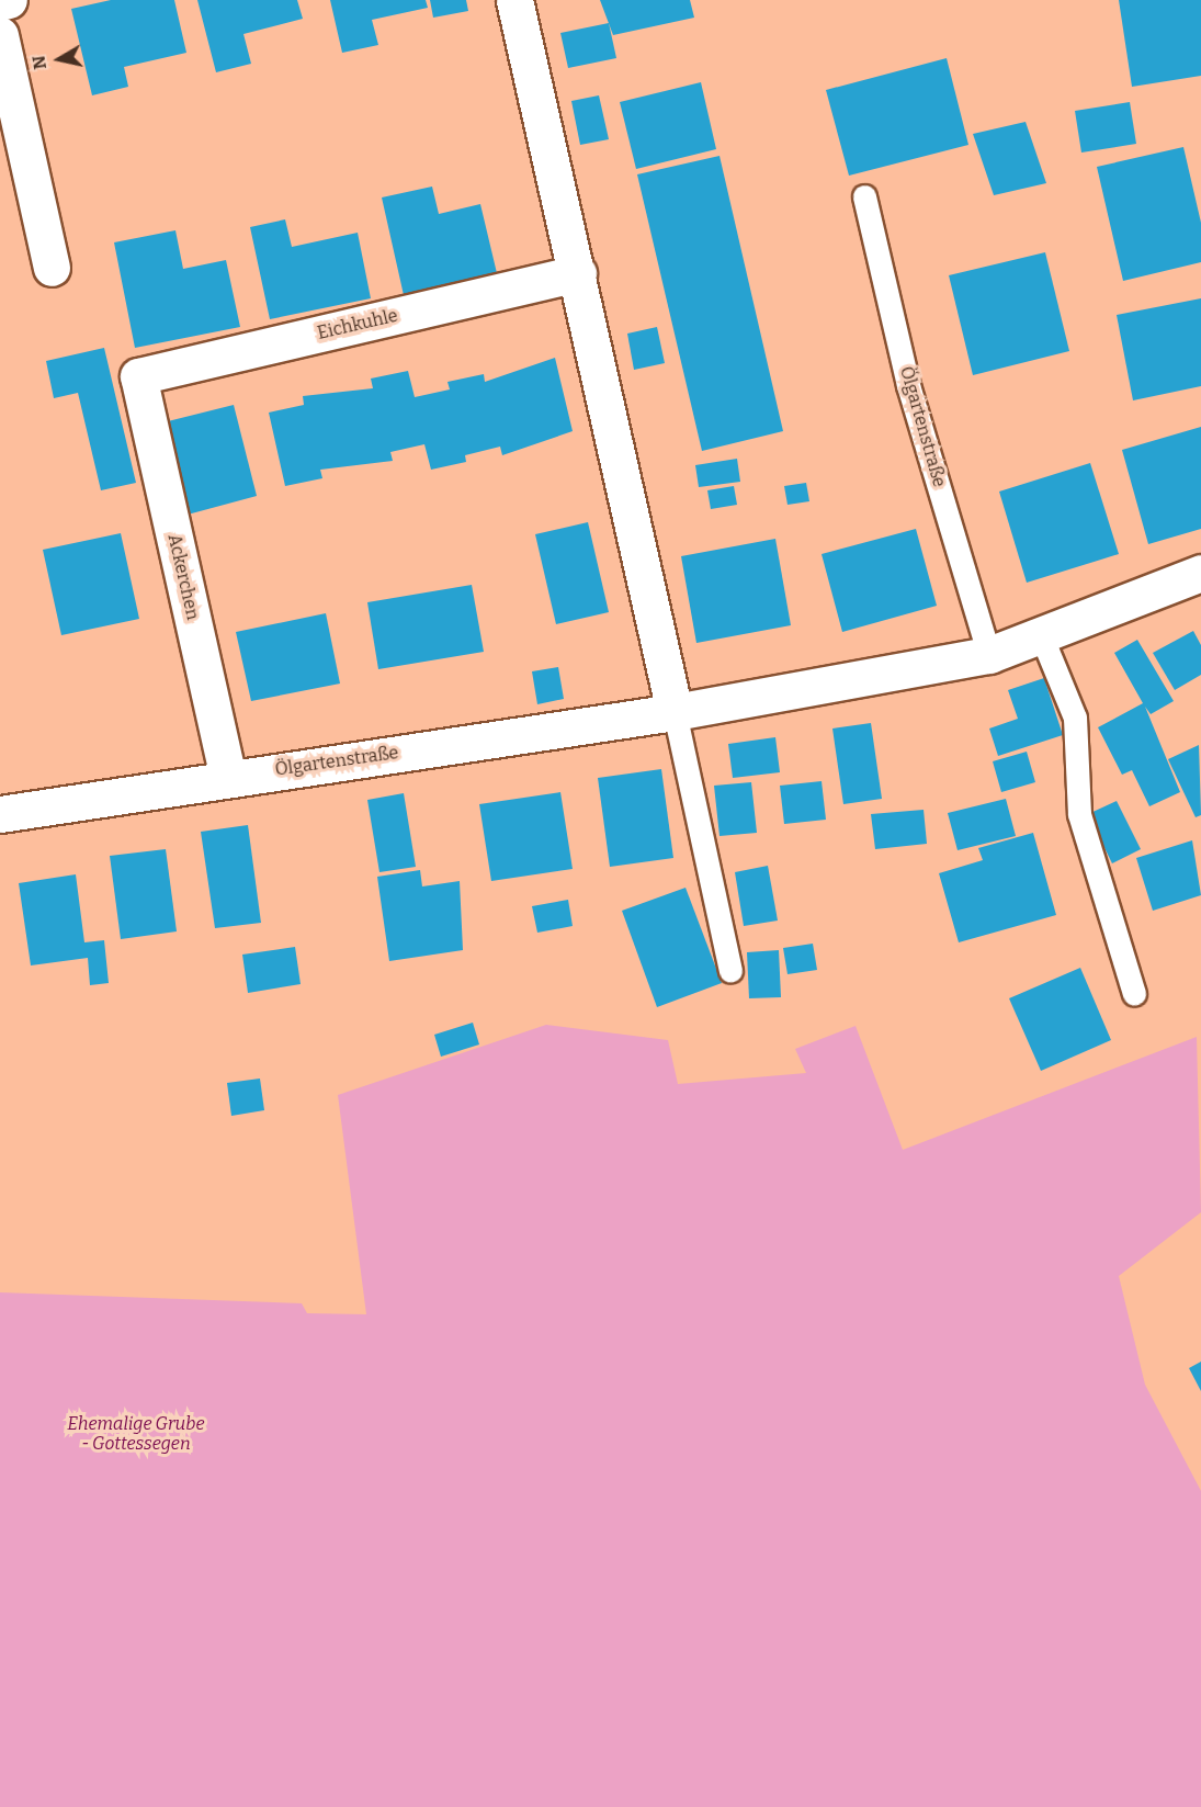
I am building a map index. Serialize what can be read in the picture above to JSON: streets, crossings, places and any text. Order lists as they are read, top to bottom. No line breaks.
{"streets":{"street":["Eichkuhle","Ölgartenstraße","Ackerchen"]},"crossings":[["Eichkuhle","Ackerchen"],["Ölgartenstraße","Ackerchen"]],"parks":["Ehemalige Grube - Gottessegen"],"north":"left"}
